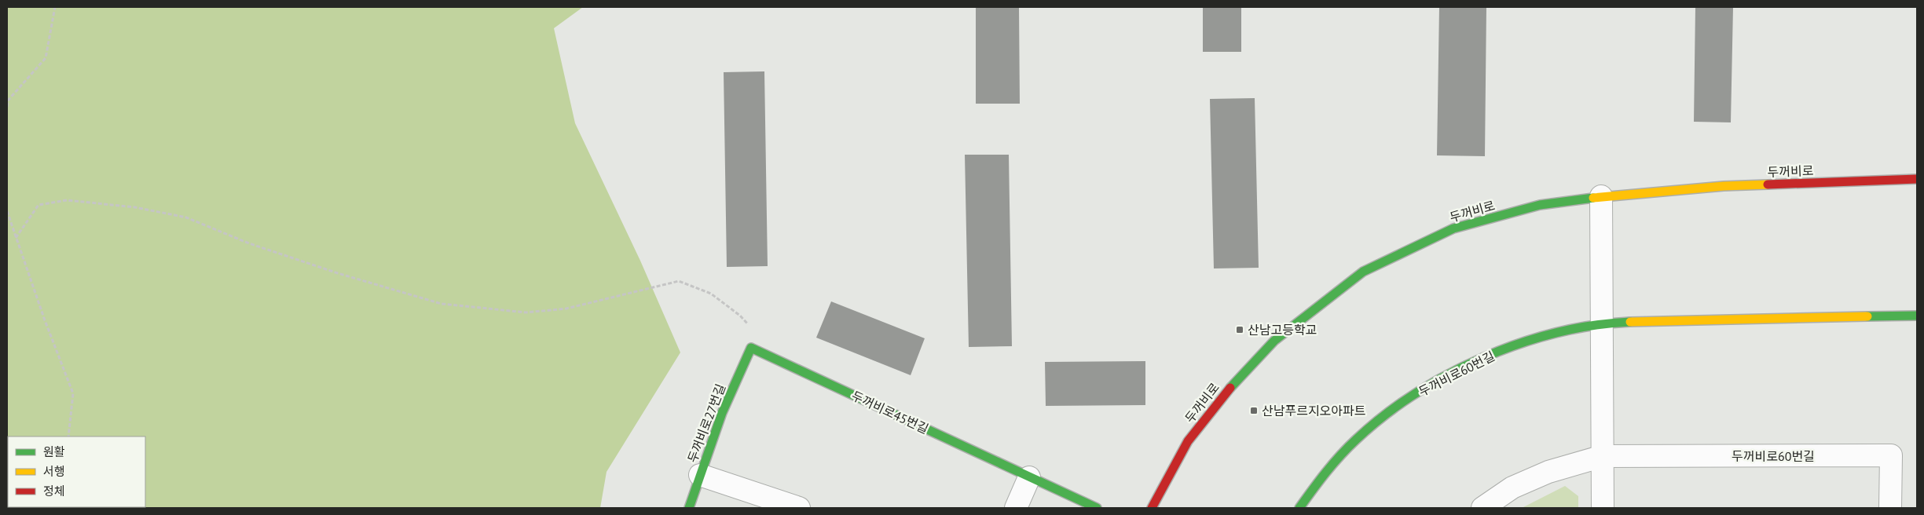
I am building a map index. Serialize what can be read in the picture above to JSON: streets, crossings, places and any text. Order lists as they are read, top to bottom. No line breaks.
{"streets":{"street":["두꺼비로","두꺼비로60번길","두꺼비로45번길","두꺼비로27번길"]},"crossings":[["두꺼비로45번길","두꺼비로27번길"]],"places":{"transit":["산남고등학교","산남푸르지오아파트"]},"legend":["원활","서행","정체"]}
